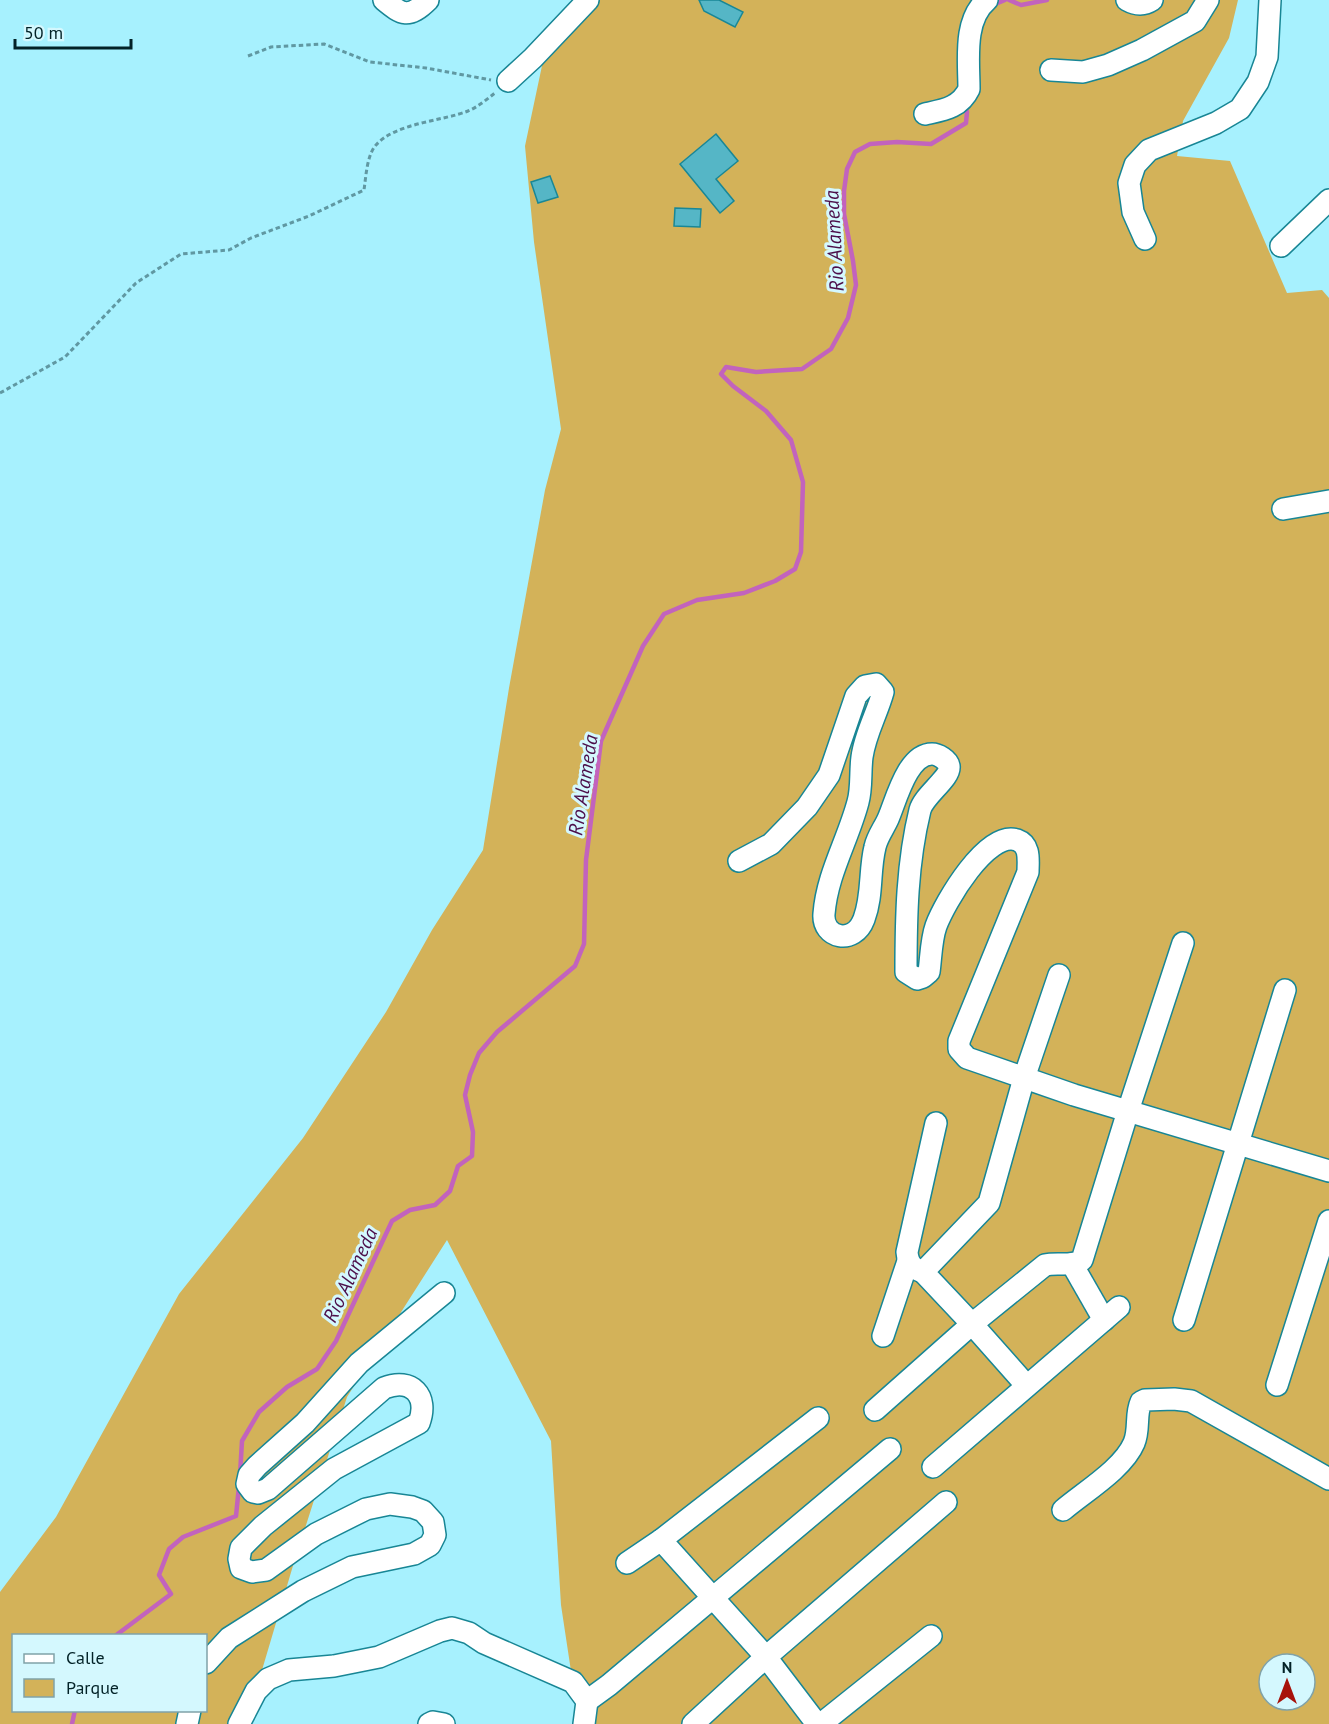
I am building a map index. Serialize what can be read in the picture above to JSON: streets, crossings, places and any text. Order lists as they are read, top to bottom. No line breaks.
{"water":["Rio Alameda"],"legend":["Calle","Parque"],"scale_bar":"50 m","north":"top"}
